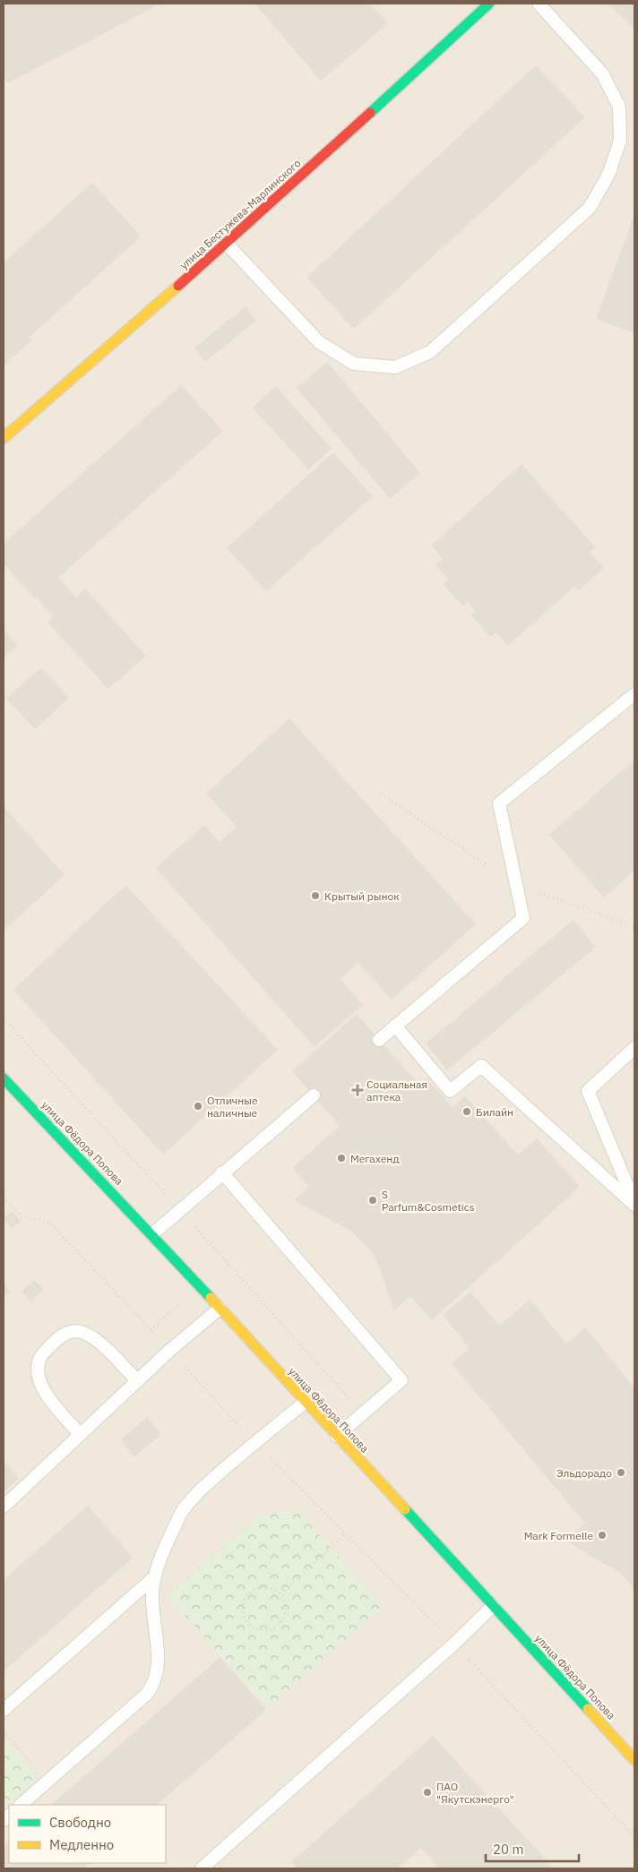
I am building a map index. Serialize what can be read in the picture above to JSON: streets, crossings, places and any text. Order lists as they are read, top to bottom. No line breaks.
{"streets":{"street":["улица Бестужева-Марлинского","улица Фёдора Попова"]},"places":{"other":["Крытый рынок","Отличные наличные","Билайн","Мегахенд","S Parfum&Cosmetics","Эльдорадо","Mark Formelle","ПАО \"Якутскэнерго\""],"health":["Социальная аптека"]},"legend":["Свободно","Медленно"],"scale_bar":"20 m"}
